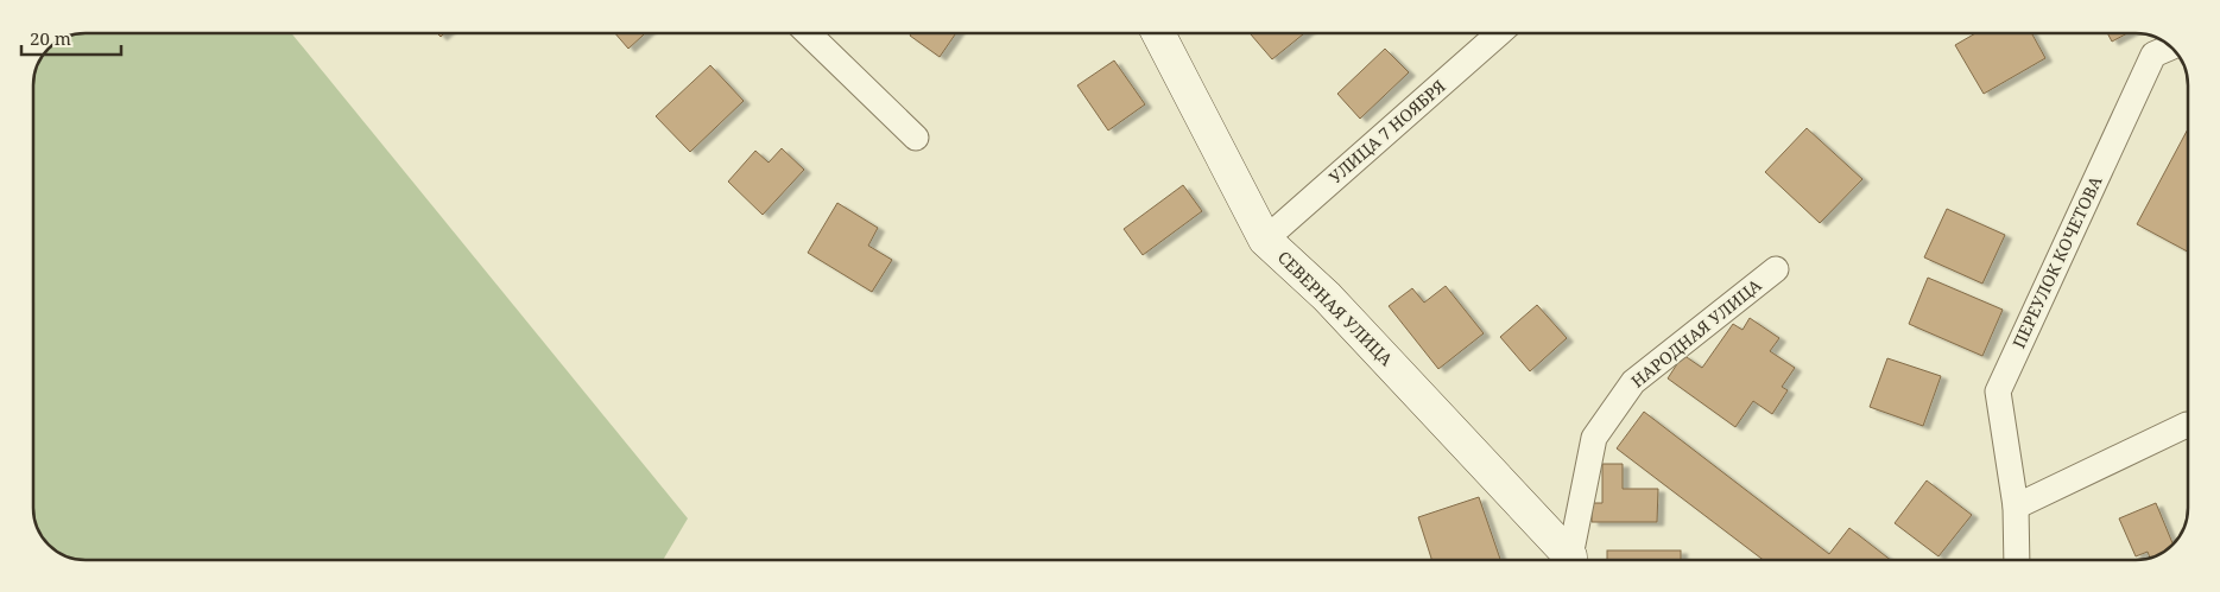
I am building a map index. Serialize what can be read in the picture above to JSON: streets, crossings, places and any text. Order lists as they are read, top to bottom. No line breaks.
{"streets":{"street":["УЛИЦА 7 НОЯБРЯ","ПЕРЕУЛОК КОЧЕТОВА","СЕВЕРНАЯ УЛИЦА","НАРОДНАЯ УЛИЦА"]},"crossings":[["УЛИЦА 7 НОЯБРЯ","СЕВЕРНАЯ УЛИЦА"]],"scale_bar":"20 m"}
